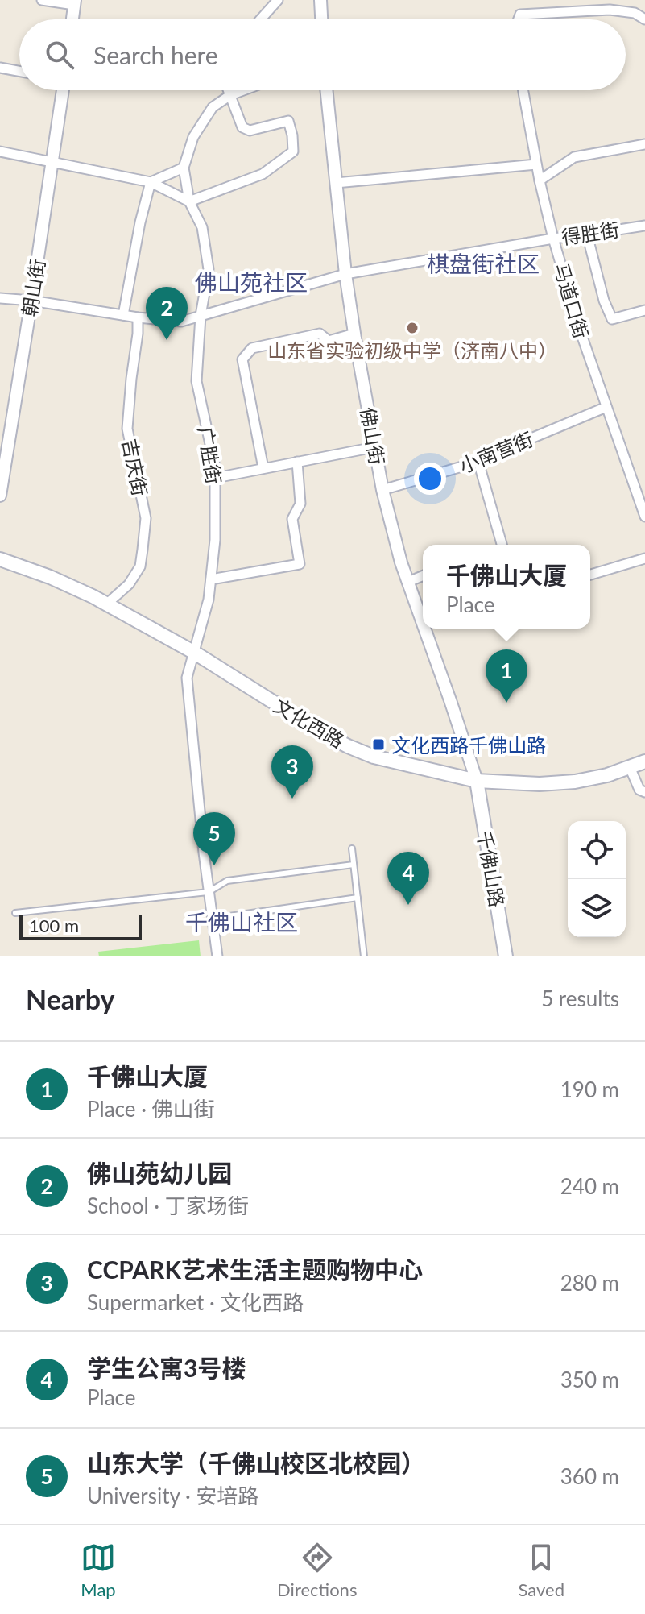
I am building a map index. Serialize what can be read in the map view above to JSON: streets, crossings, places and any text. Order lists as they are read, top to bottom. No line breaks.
{"streets":{"main road":["文化西路","千佛山路"],"street":["得胜街","朝山街","马道口街","佛山街","小南营街","广胜街","吉庆街"]},"crossings":[["得胜街","朝山街"],["得胜街","马道口街"],["得胜街","佛山街"],["得胜街","广胜街"],["得胜街","吉庆街"],["马道口街","小南营街"],["佛山街","小南营街"],["佛山街","文化西路"],["佛山街","千佛山路"],["广胜街","文化西路"],["吉庆街","文化西路"],["文化西路","千佛山路"]],"districts":["棋盘街社区","佛山苑社区","千佛山社区"],"places":{"other":["山东省实验初级中学（济南八中）"],"transit":["文化西路千佛山路"]},"scale_bar":"100 m","page":{"search":"Search here","pins":["2","1","3","5","4"],"popup":["千佛山大厦","Place"],"scale":"100 m","heading":["Nearby","5 results"],"list":[{"mark":"1","name":"千佛山大厦","note":"Place · 佛山街","value":"190 m"},{"mark":"2","name":"佛山苑幼儿园","note":"School · 丁家场街","value":"240 m"},{"mark":"3","name":"CCPARK艺术生活主题购物中心","note":"Supermarket · 文化西路","value":"280 m"},{"mark":"4","name":"学生公寓3号楼","note":"Place","value":"350 m"},{"mark":"5","name":"山东大学（千佛山校区北校园）","note":"University · 安培路","value":"360 m"}],"nav":["Map","Directions","Saved"]}}
